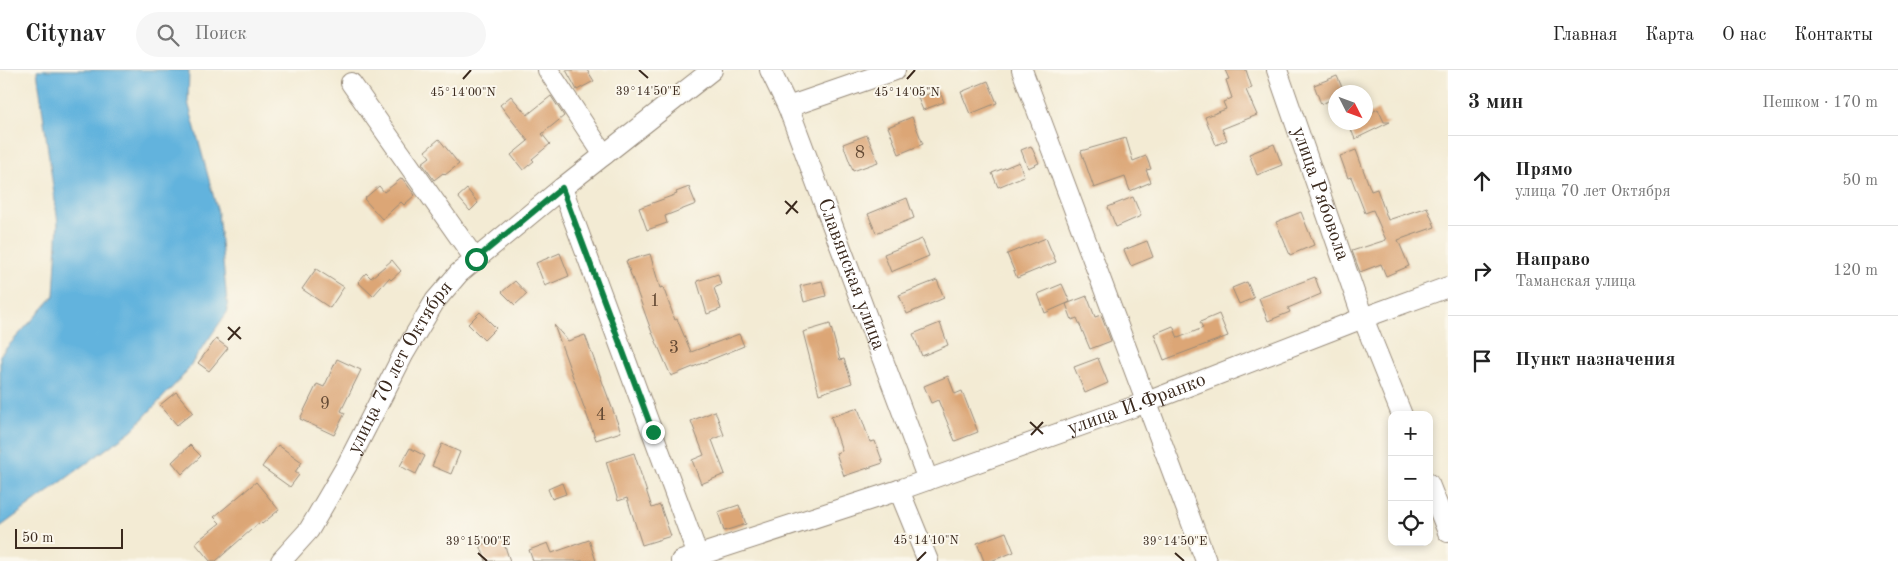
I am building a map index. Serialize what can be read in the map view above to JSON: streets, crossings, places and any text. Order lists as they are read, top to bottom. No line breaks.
{"streets":{"street":["улица Рябовола","Славянская улица","улица 70 лет Октября","улица И.Франко"]},"crossings":[["улица Рябовола","улица И.Франко"],["Славянская улица","улица И.Франко"]],"house_numbers":["8","1","3","9","4"],"scale_bar":"50 m","north":"bottom right","page":{"header":"Citynav","search":"Поиск","nav":["Главная","Карта","О нас","Контакты"],"heading":["3 мин","Пешком · 170 m"],"list":[["Прямо","улица 70 лет Октября","50 m"],["Направо","Таманская улица","120 m"],"Пункт назначения"],"map_buttons":["+","−"],"scale":"50 m"},"coordinates":["39°14'50\"E","45°14'00\"N","45°14'05\"N","45°14'10\"N","39°15'00\"E"]}
